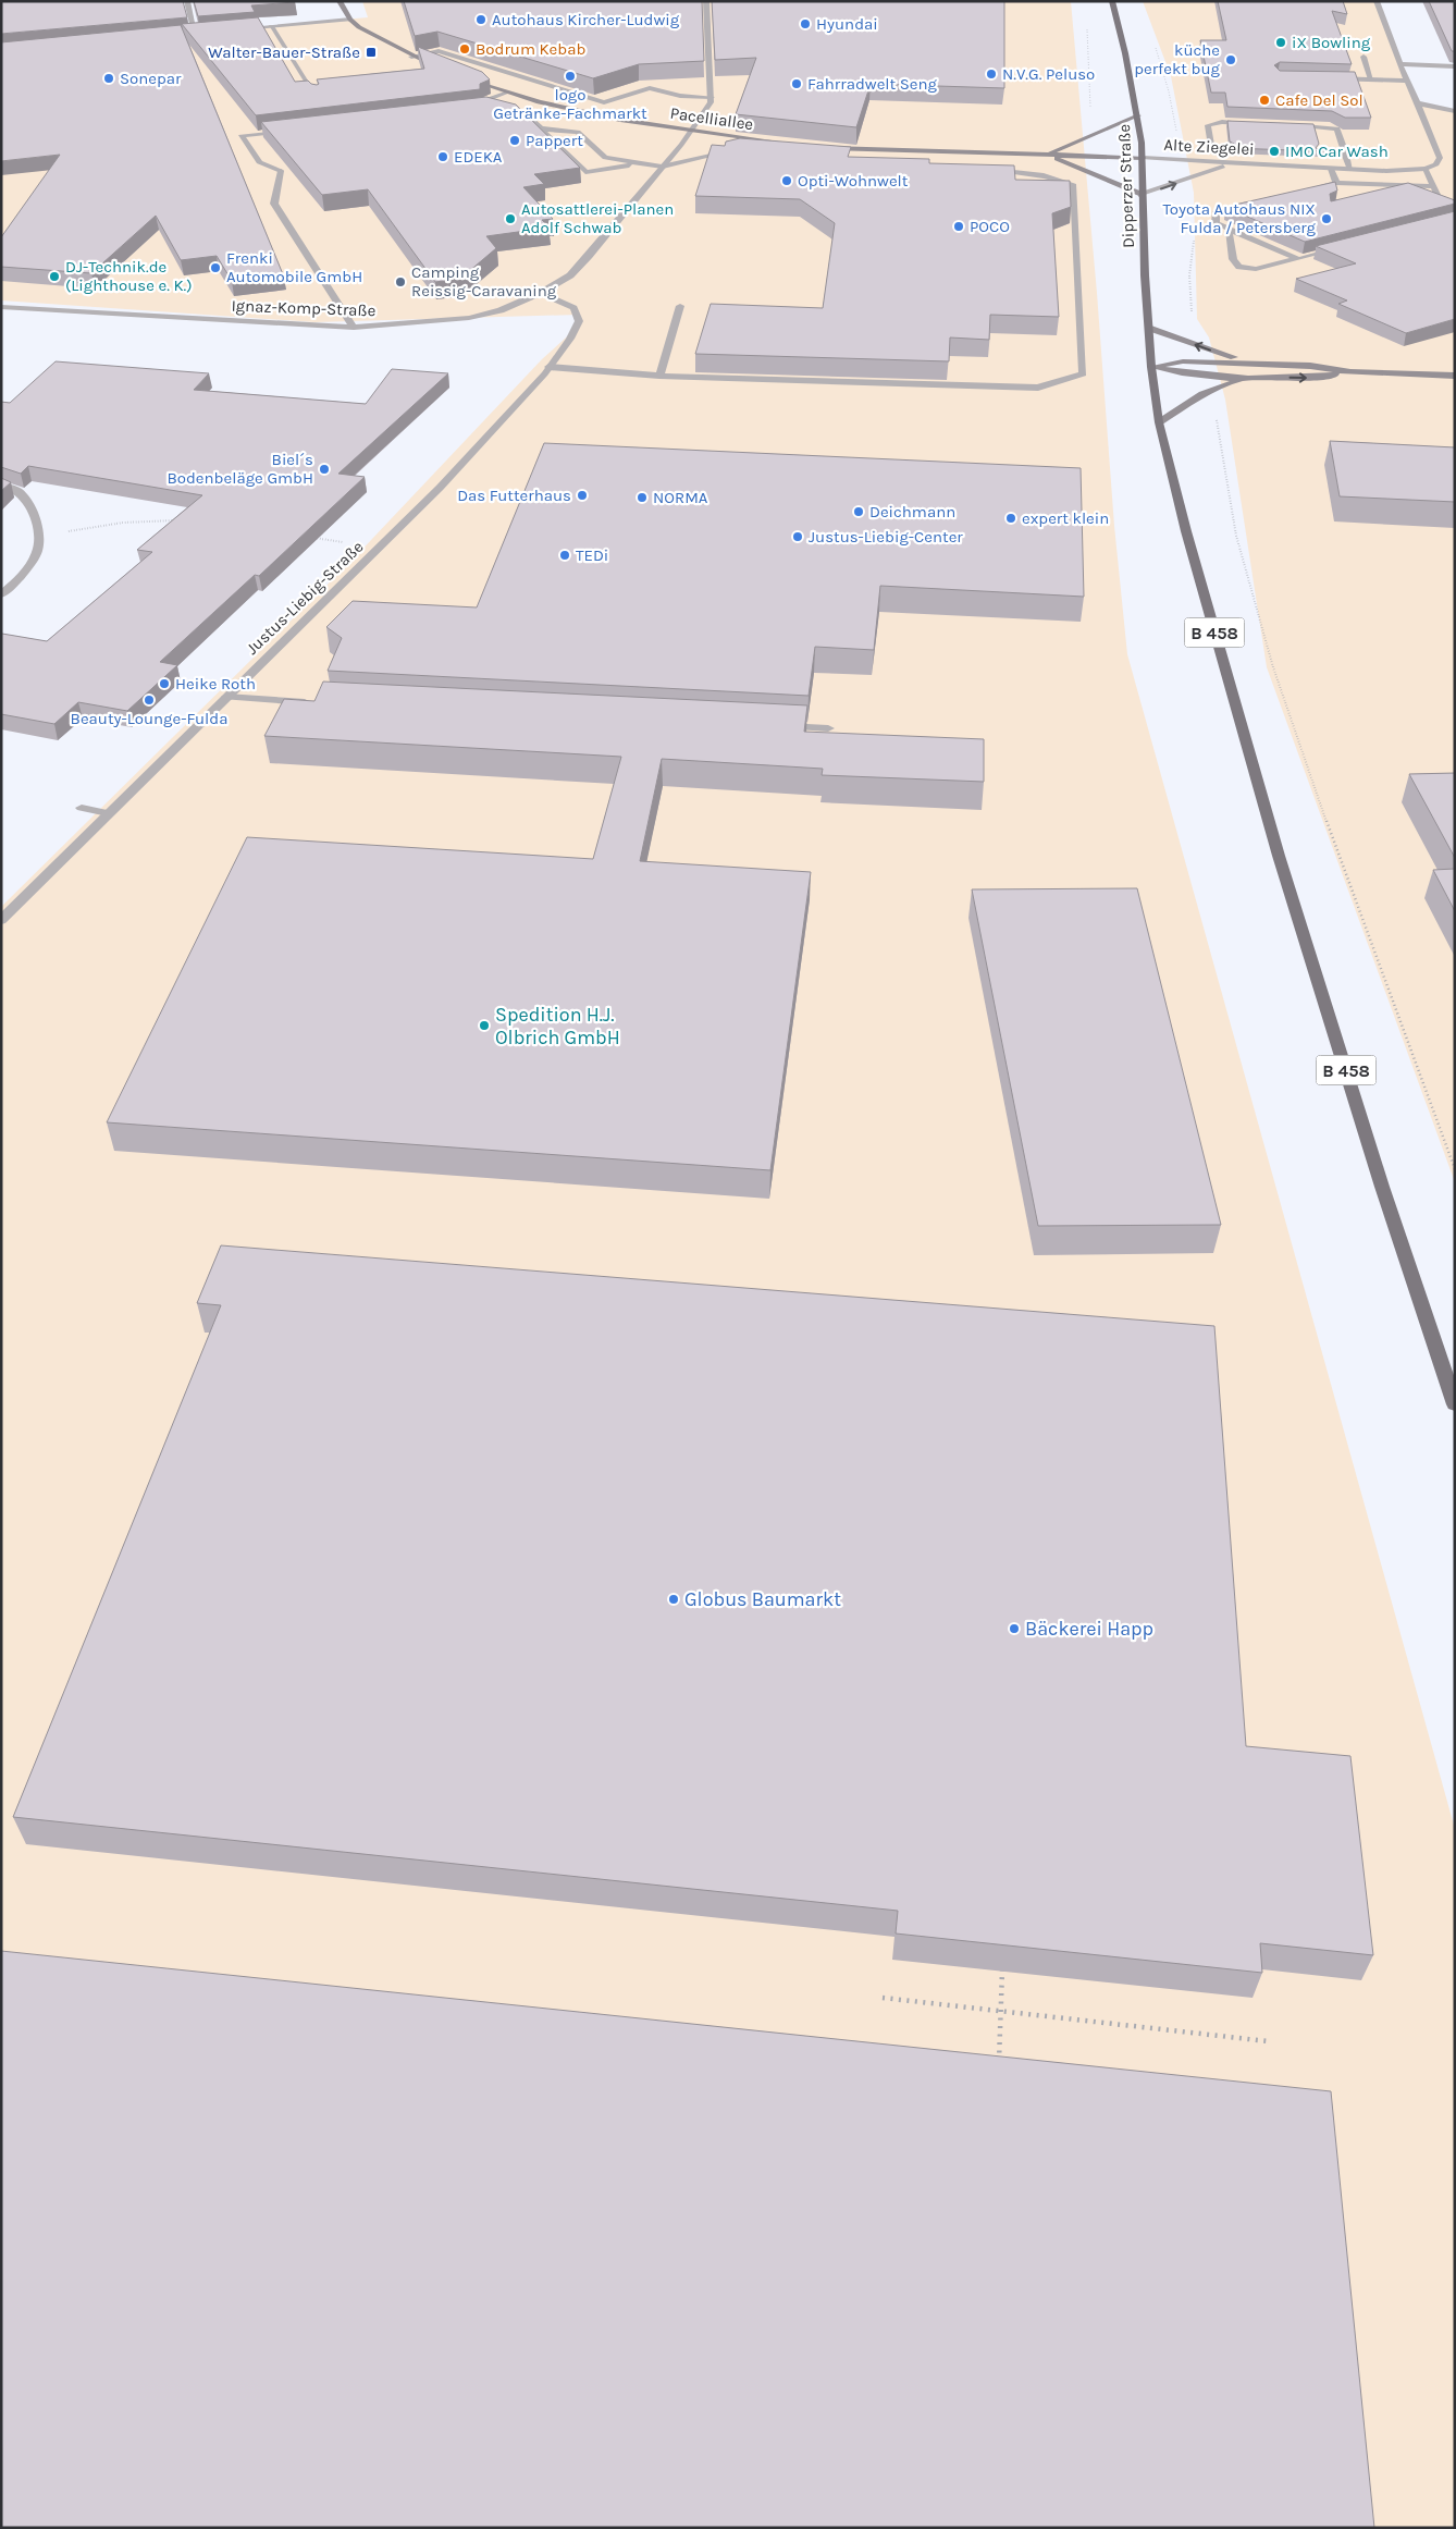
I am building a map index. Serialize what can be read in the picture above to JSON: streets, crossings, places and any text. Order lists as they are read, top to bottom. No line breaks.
{"streets":{"main road":["Pacelliallee","Dipperzer Straße","B 458"],"street":["Alte Ziegelei","Ignaz-Komp-Straße","Justus-Liebig-Straße"]},"crossings":[["Pacelliallee","Ignaz-Komp-Straße"],["Alte Ziegelei","Dipperzer Straße"],["Dipperzer Straße","B 458"],["Ignaz-Komp-Straße","Justus-Liebig-Straße"]],"places":{"other":["Autohaus Kircher-Ludwig","Hyundai","iX Bowling","Bodrum Kebab","küche perfekt bug","N.V.G. Peluso","logo Getränke-Fachmarkt","Sonepar","Fahrradwelt Seng","Cafe Del Sol","Pappert","IMO Car Wash","EDEKA","Opti-Wohnwelt","Autosattlerei-Planen Adolf Schwab","Toyota Autohaus NIX Fulda / Petersberg","POCO","Frenki Automobile GmbH","DJ-Technik.de (Lighthouse e. K.)","Camping Reissig-Caravaning","Biel´s Bodenbeläge GmbH","Das Futterhaus","NORMA","Deichmann","expert klein","Justus-Liebig-Center","TEDi","Heike Roth","Beauty-Lounge-Fulda","Spedition H.J. Olbrich GmbH","Globus Baumarkt","Bäckerei Happ"],"transit":["Walter-Bauer-Straße"]}}
